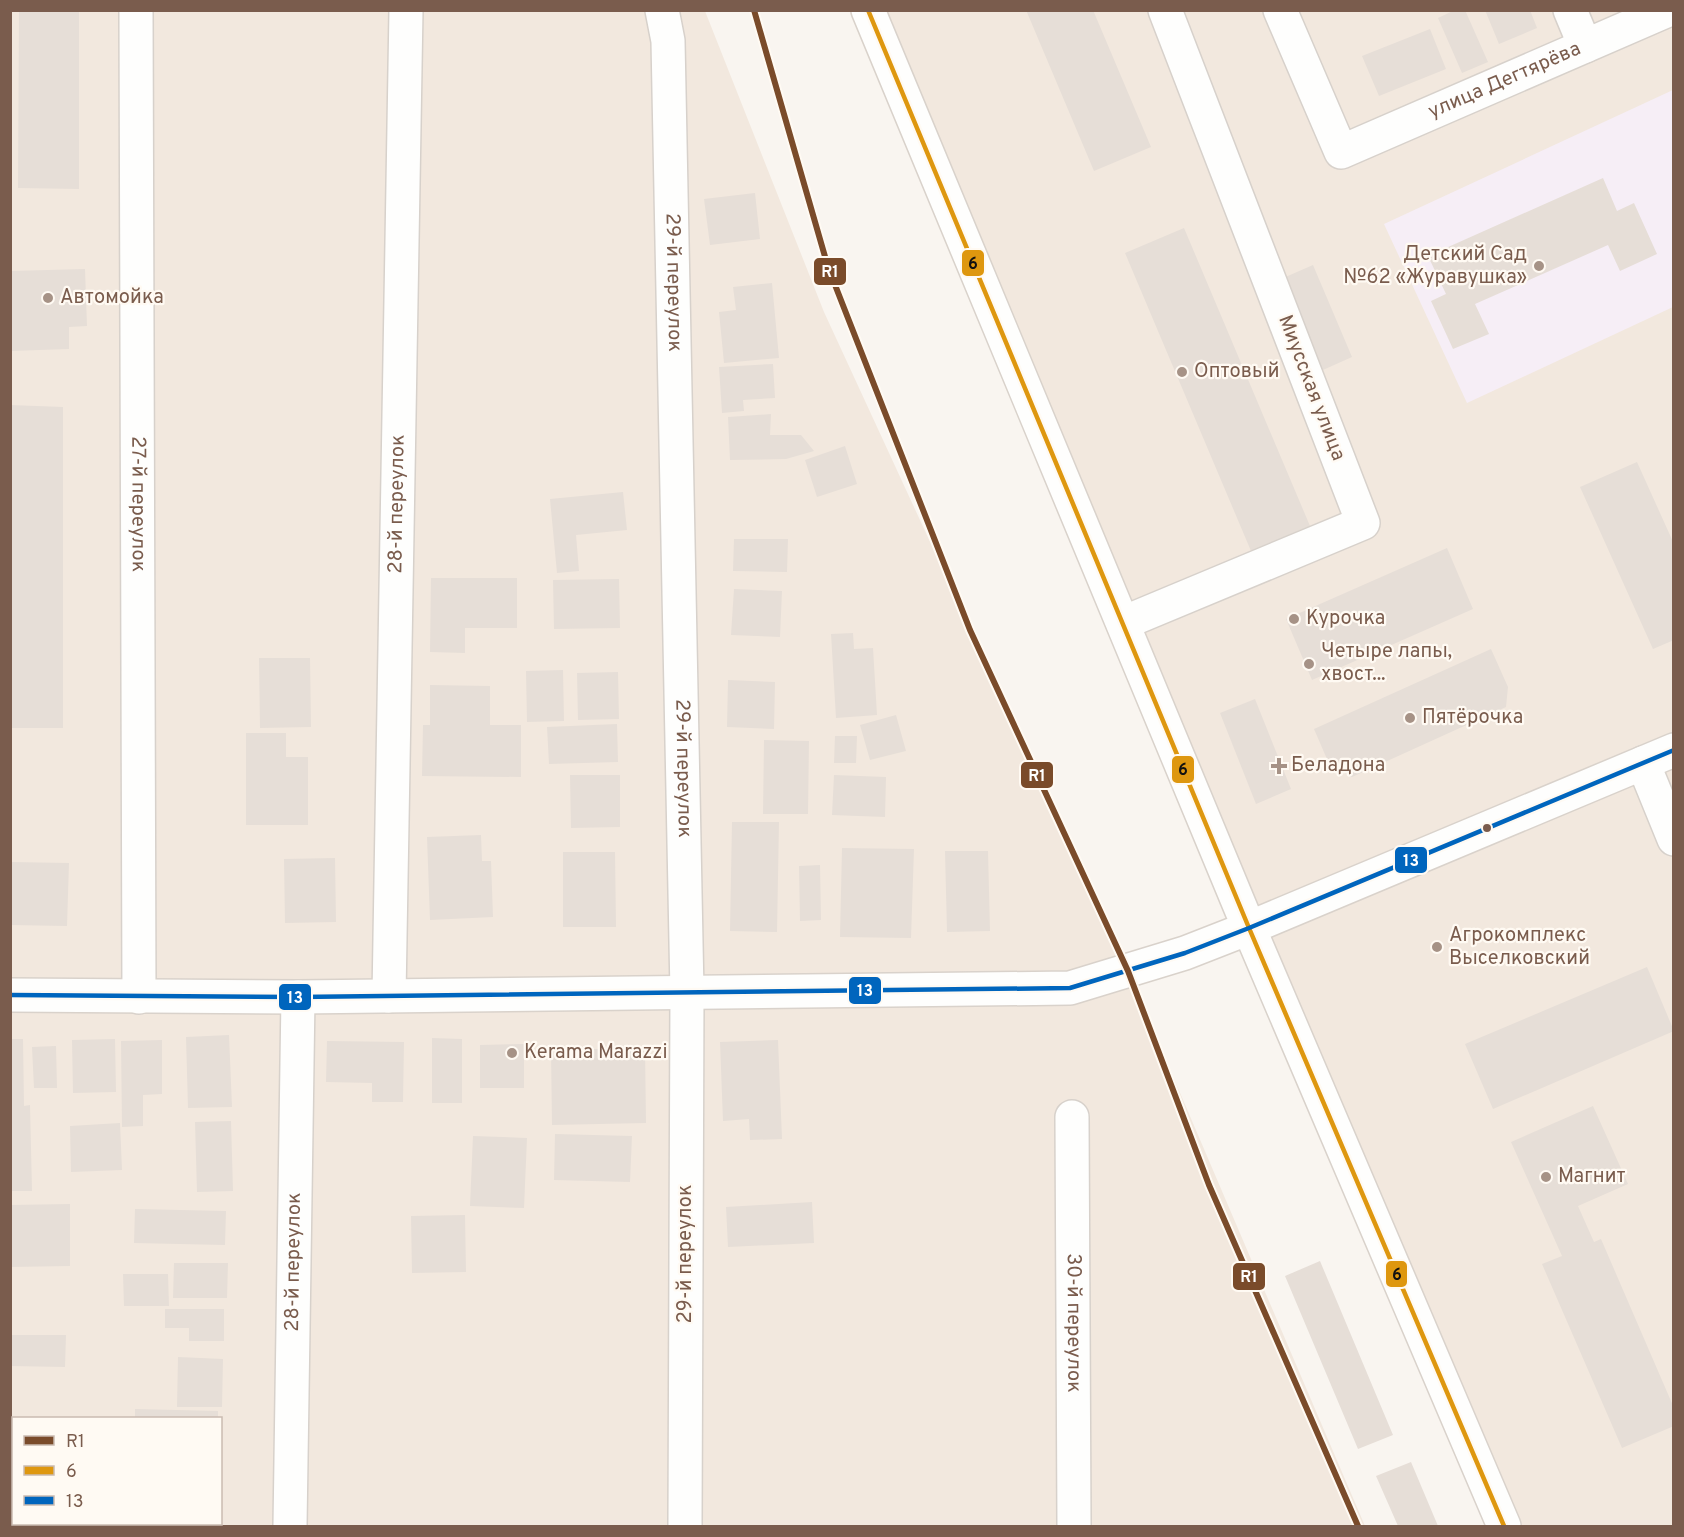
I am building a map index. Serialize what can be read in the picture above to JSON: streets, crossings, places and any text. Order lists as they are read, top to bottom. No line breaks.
{"streets":{"street":["улица Дегтярёва","29-й переулок","Миусская улица","28-й переулок","27-й переулок","30-й переулок"]},"places":{"other":["Детский Сад №62 «Журавушка»","Автомойка","Оптовый","Курочка","Четыре лапы, хвост...","Пятёрочка","Агрокомплекс Выселковский","Kerama Marazzi","Магнит"],"health":["Беладона"]},"lines":["transit line R1","transit line 6","transit line 13"],"legend":["R1","6","13"]}
